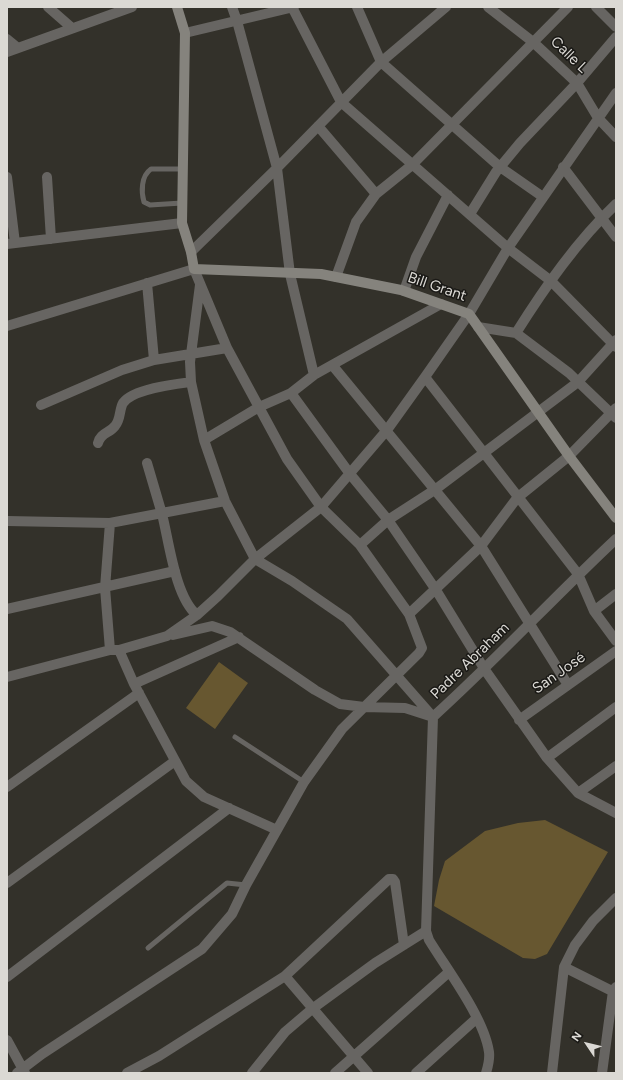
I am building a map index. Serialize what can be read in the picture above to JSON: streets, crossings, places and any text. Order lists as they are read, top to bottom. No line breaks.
{"streets":{"street":["Calle L","Bill Grant","Padre Abraham","San José"]},"north":"top left"}
